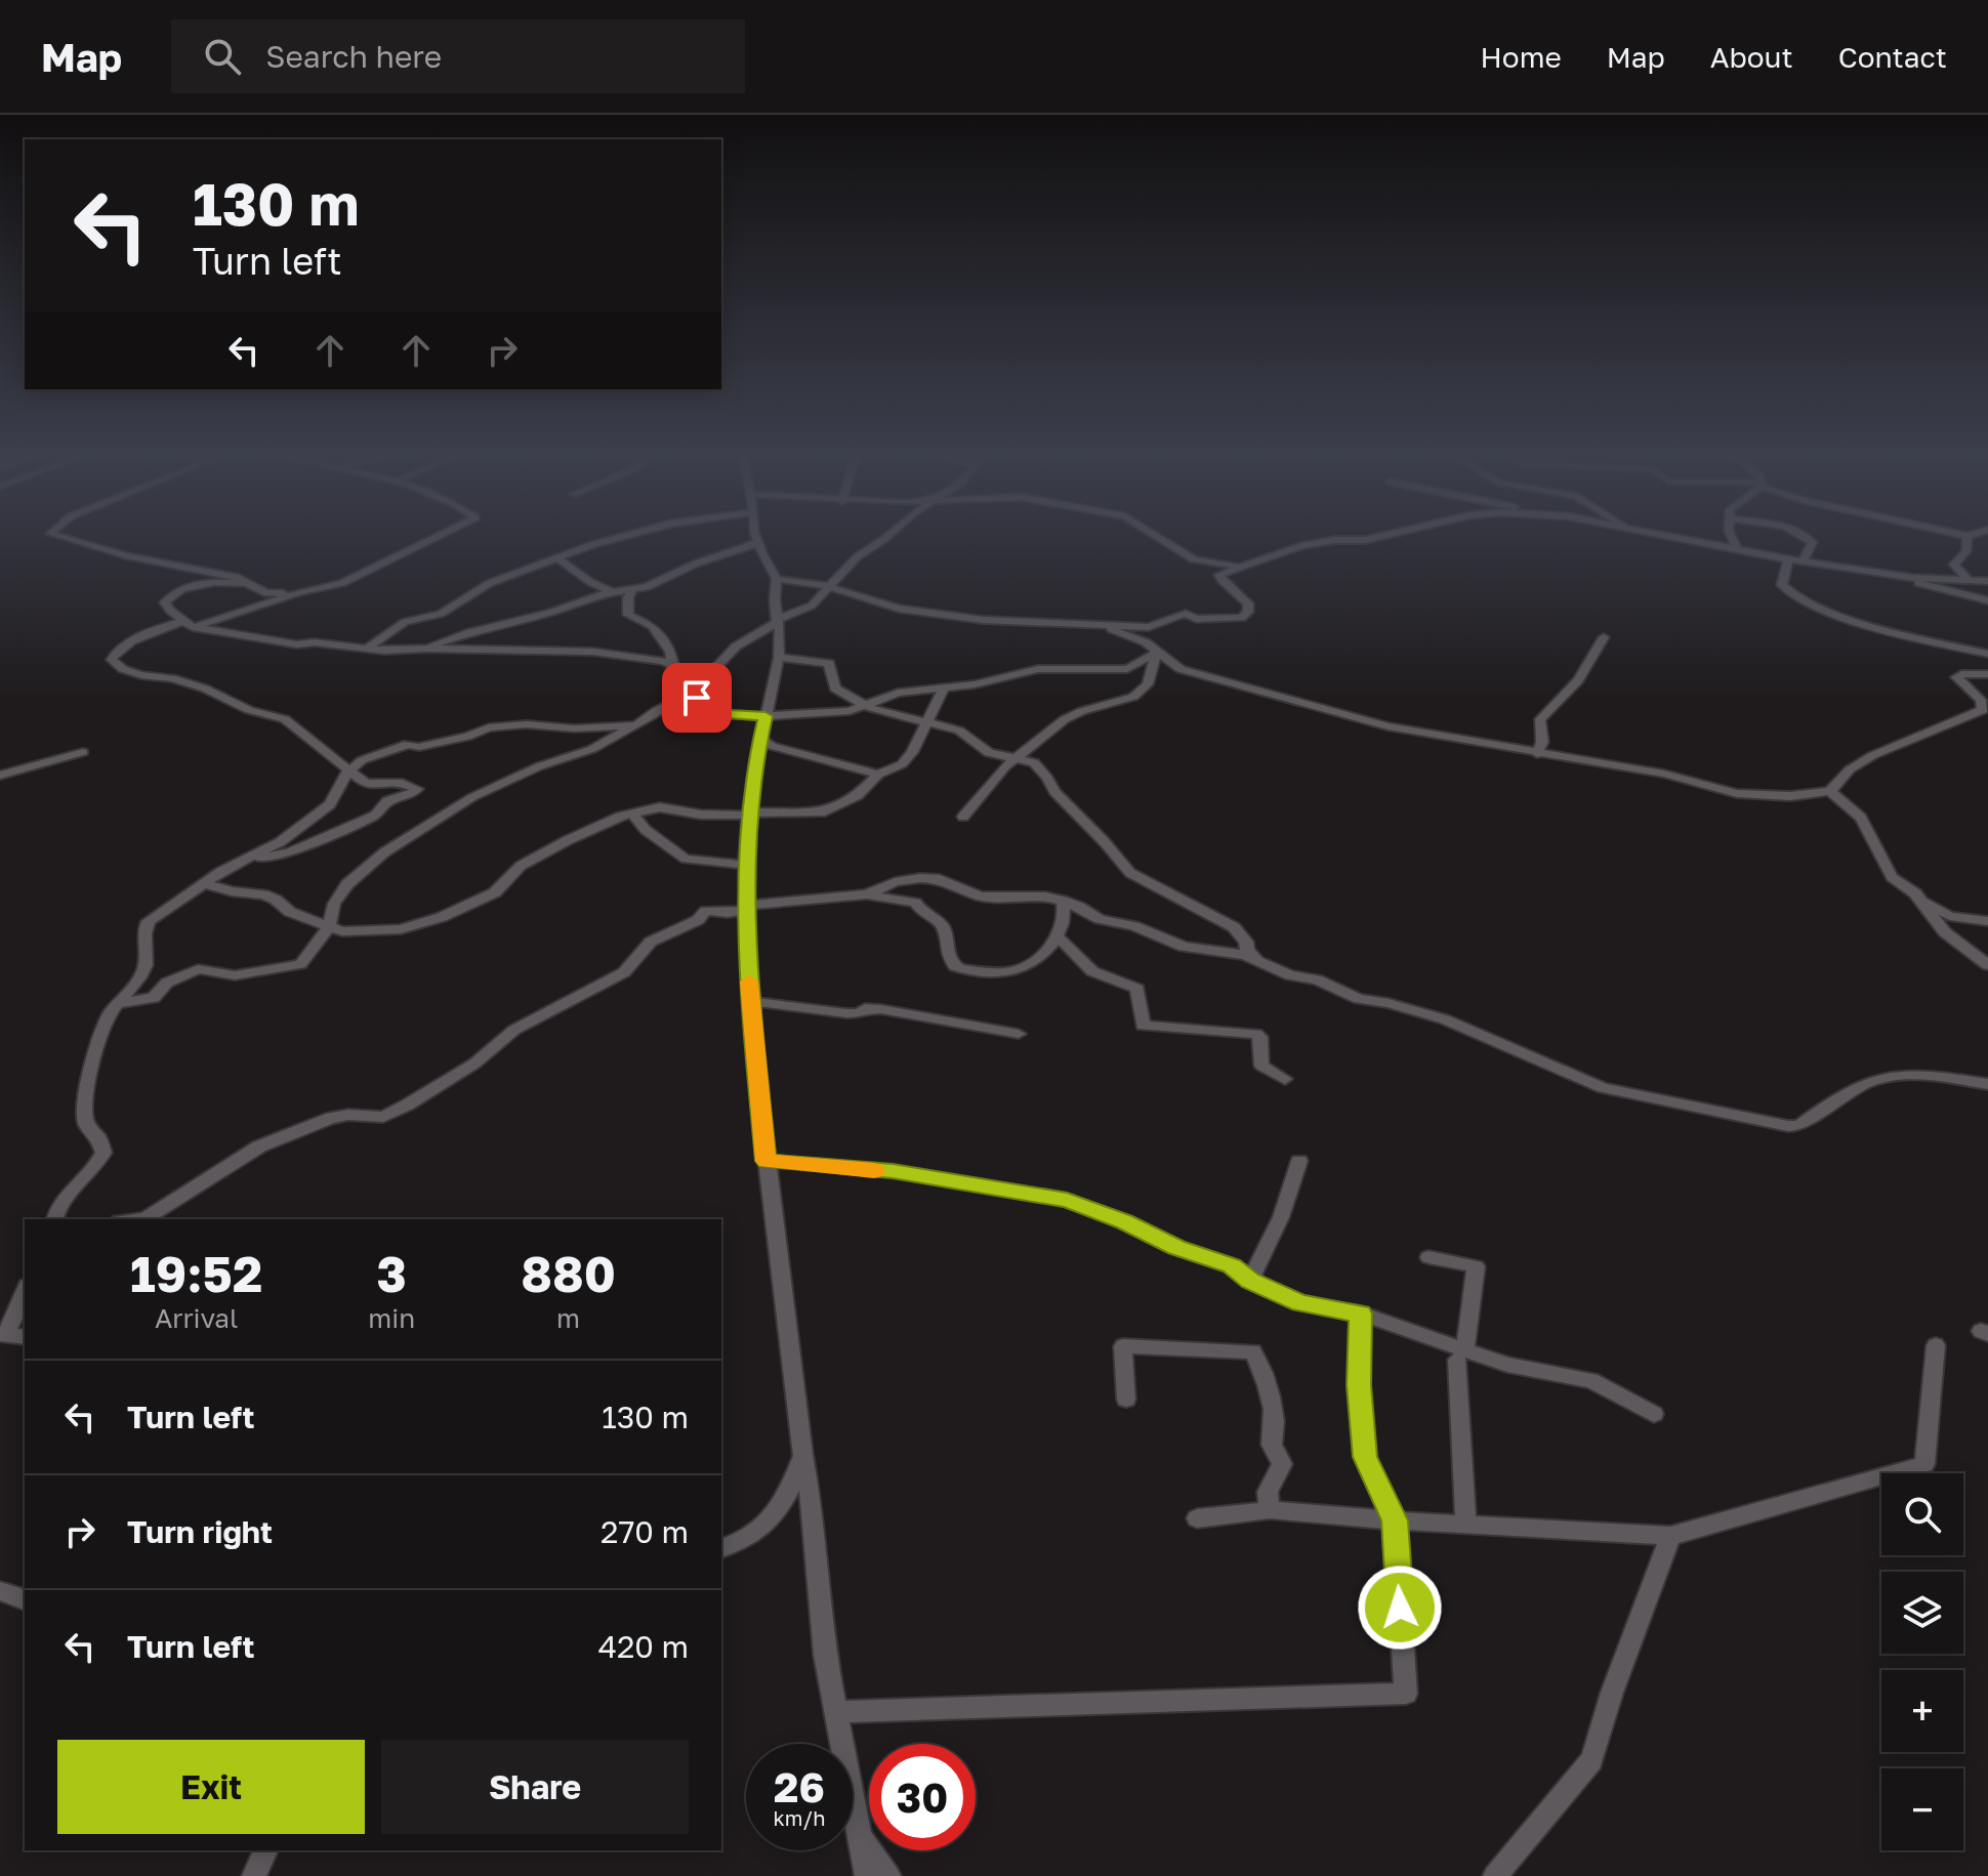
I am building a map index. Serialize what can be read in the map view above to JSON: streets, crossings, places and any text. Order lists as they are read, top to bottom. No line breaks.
{"page":{"header":"Map","search":"Search here","nav":["Home","Map","About","Contact"],"turn":["130 m","Turn left"],"eta":["19:52","Arrival","3","min","880","m"],"list":[{"name":"Turn left","value":"130 m"},{"name":"Turn right","value":"270 m"},{"name":"Turn left","value":"420 m"}],"map_buttons":["+","−"],"buttons":["Exit","Share"],"speed":"26 km/h","limit":"30"}}
